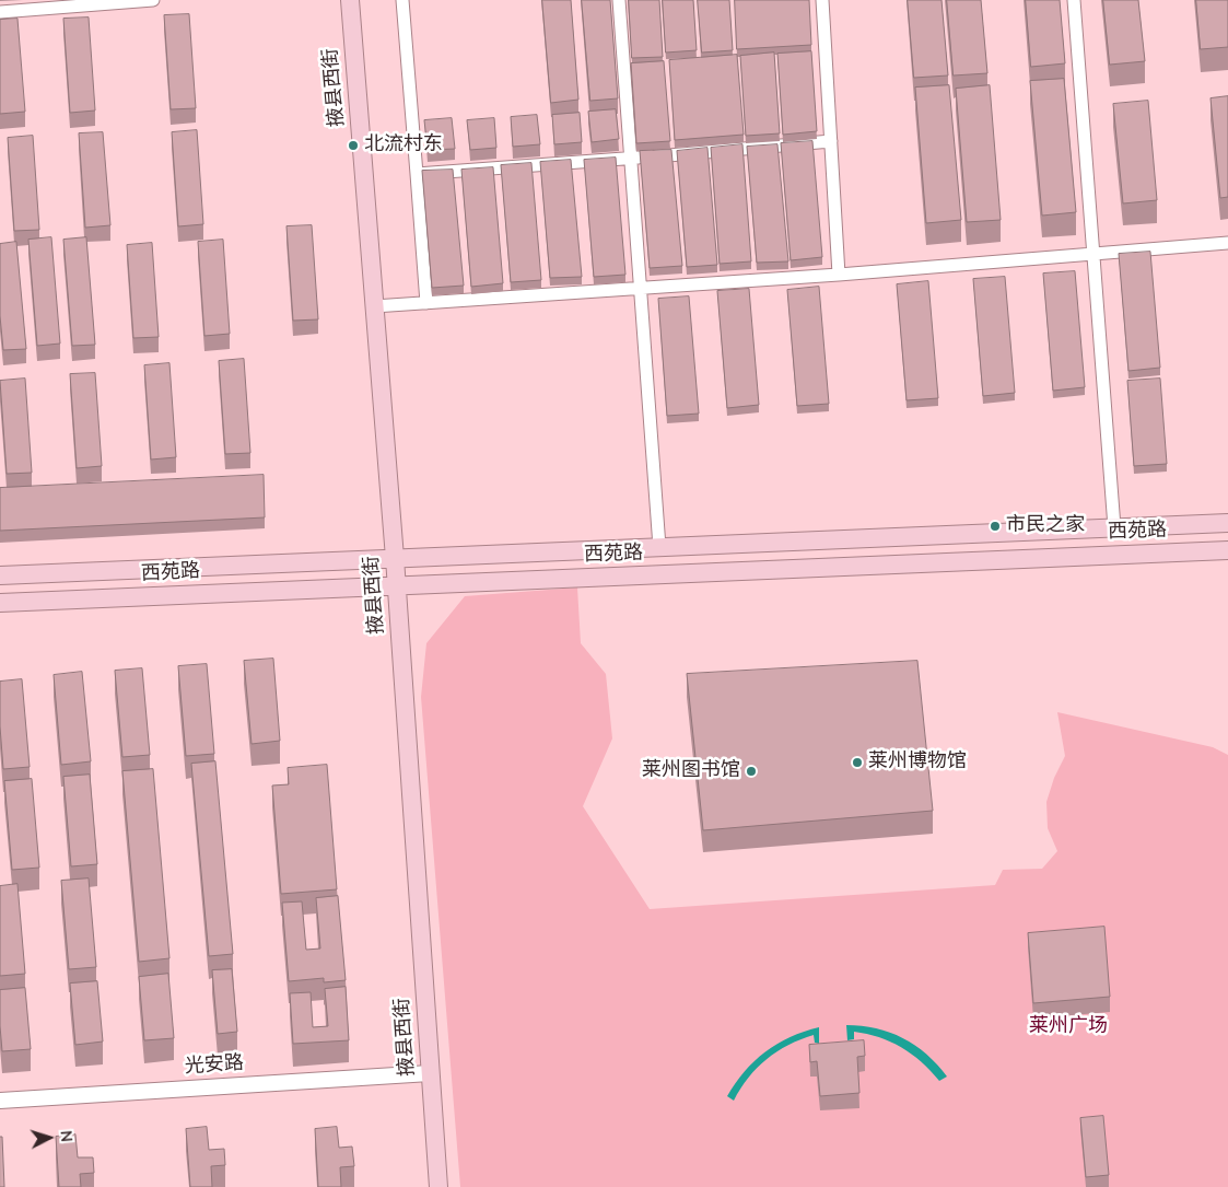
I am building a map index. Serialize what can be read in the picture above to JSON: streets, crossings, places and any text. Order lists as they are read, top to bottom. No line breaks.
{"streets":{"main road":["掖县西街","西苑路"],"street":["光安路"]},"crossings":[["掖县西街","西苑路"],["掖县西街","光安路"]],"parks":["莱州广场"],"places":["北流村东","市民之家","莱州博物馆","莱州图书馆"],"north":"right"}
